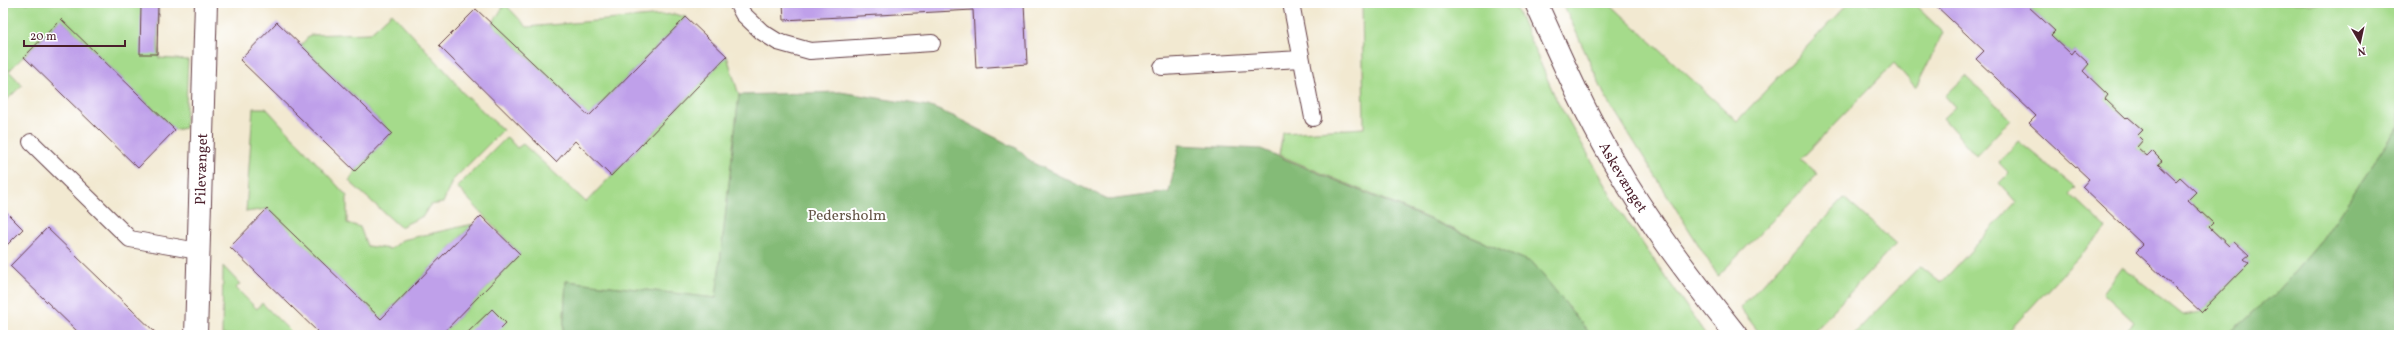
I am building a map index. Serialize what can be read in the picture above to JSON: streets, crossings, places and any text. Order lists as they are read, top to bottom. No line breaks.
{"streets":{"street":["Pilevænget","Askevænget"]},"parks":["Pedersholm"],"scale_bar":"20 m","north":"bottom"}
